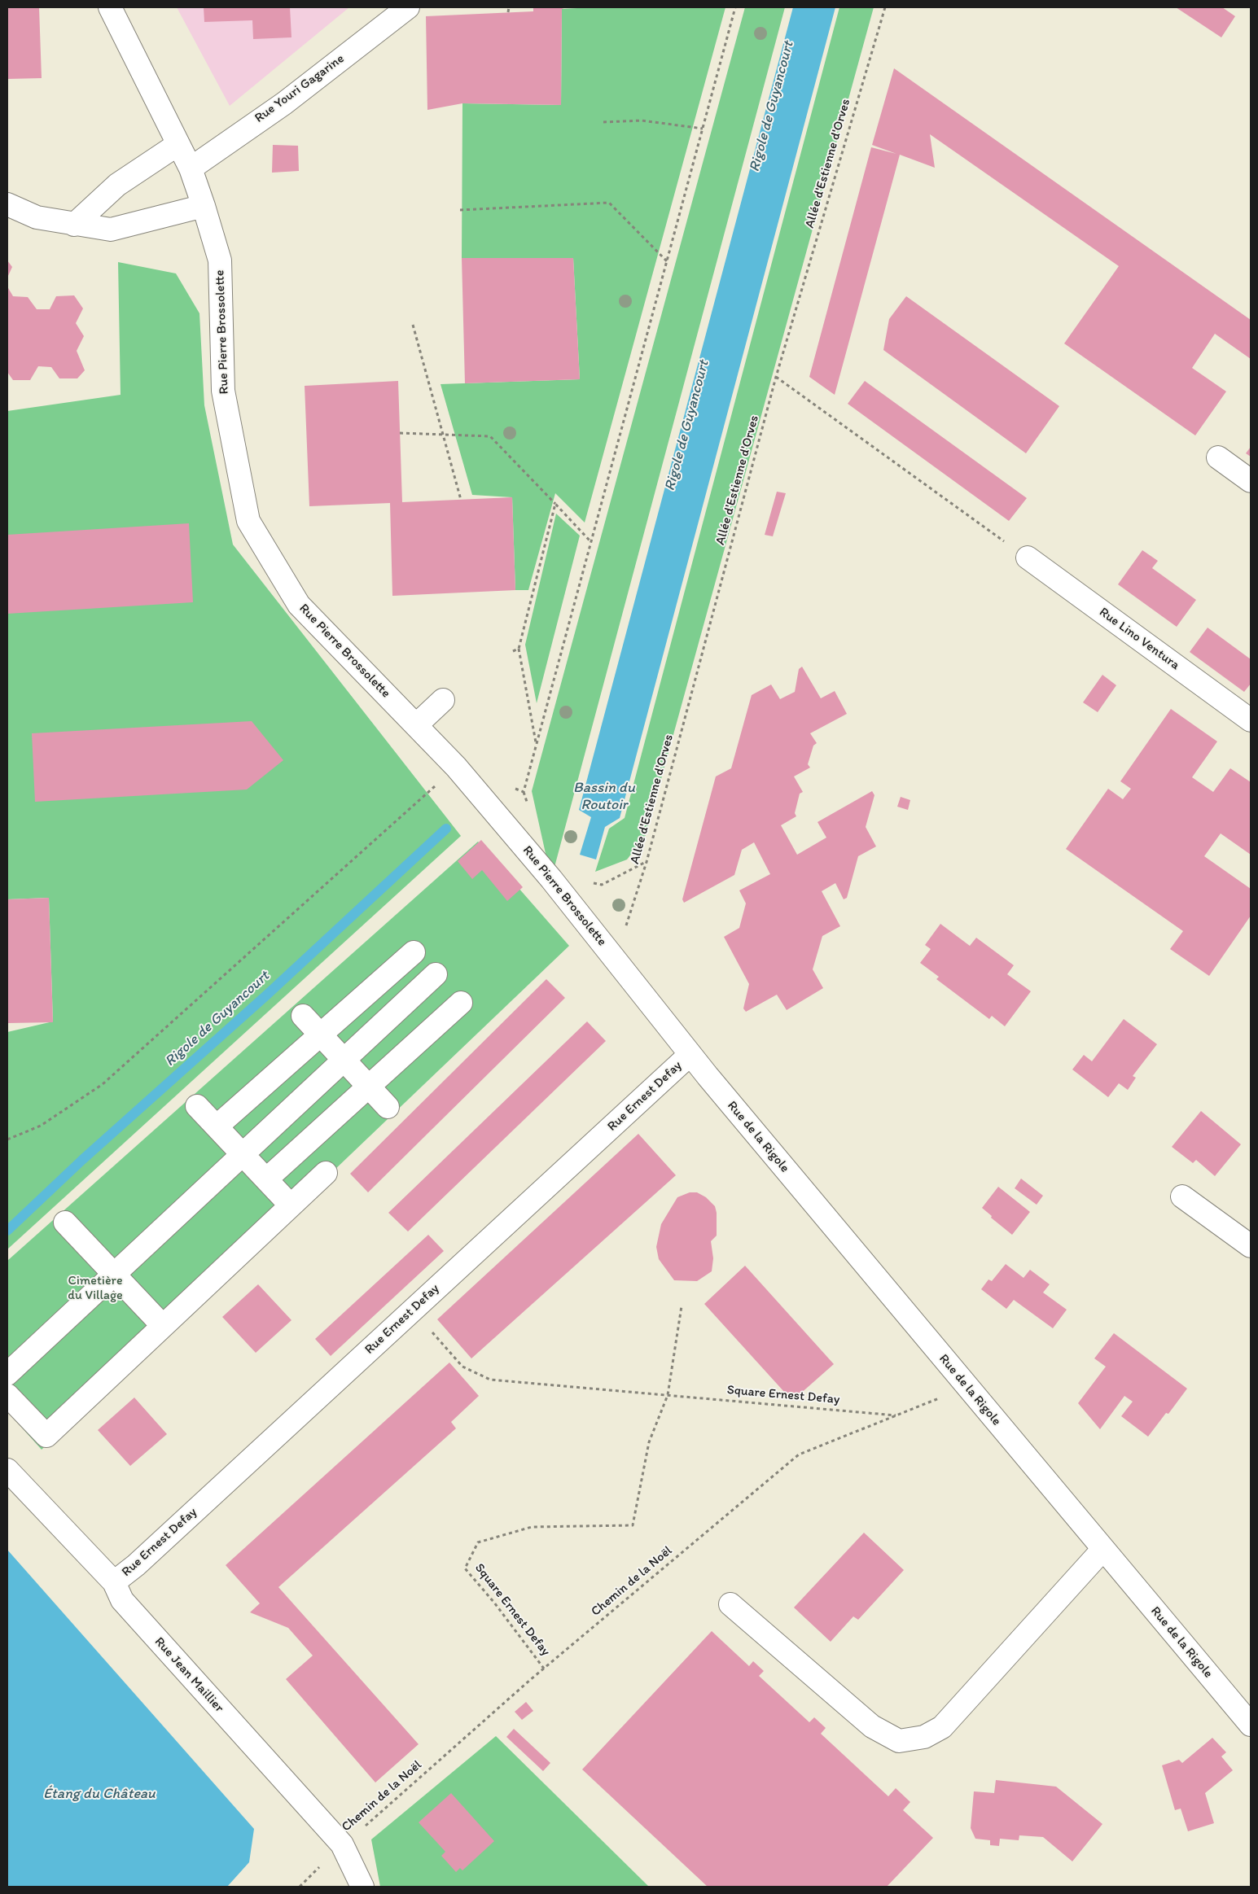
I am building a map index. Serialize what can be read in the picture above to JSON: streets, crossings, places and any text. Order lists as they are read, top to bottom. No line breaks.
{"streets":{"street":["Rue Youri Gagarine","Rue Pierre Brossolette","Rue Lino Ventura","Rue Ernest Defay","Rue de la Rigole","Rue Jean Maillier"],"path":["Allée d'Estienne d'Orves","Square Ernest Defay","Chemin de la Noël"]},"crossings":[["Rue Youri Gagarine","Rue Pierre Brossolette"],["Allée d'Estienne d'Orves","Rue Pierre Brossolette"],["Rue Pierre Brossolette","Rue Ernest Defay"],["Rue Pierre Brossolette","Rue de la Rigole"],["Rue Ernest Defay","Rue de la Rigole"],["Rue Ernest Defay","Square Ernest Defay"],["Rue Ernest Defay","Rue Jean Maillier"],["Rue de la Rigole","Chemin de la Noël"],["Square Ernest Defay","Chemin de la Noël"],["Chemin de la Noël","Rue Jean Maillier"]],"water":["Rigole de Guyancourt","Bassin du Routoir","Étang du Château"],"parks":["Cimetière du Village"]}
